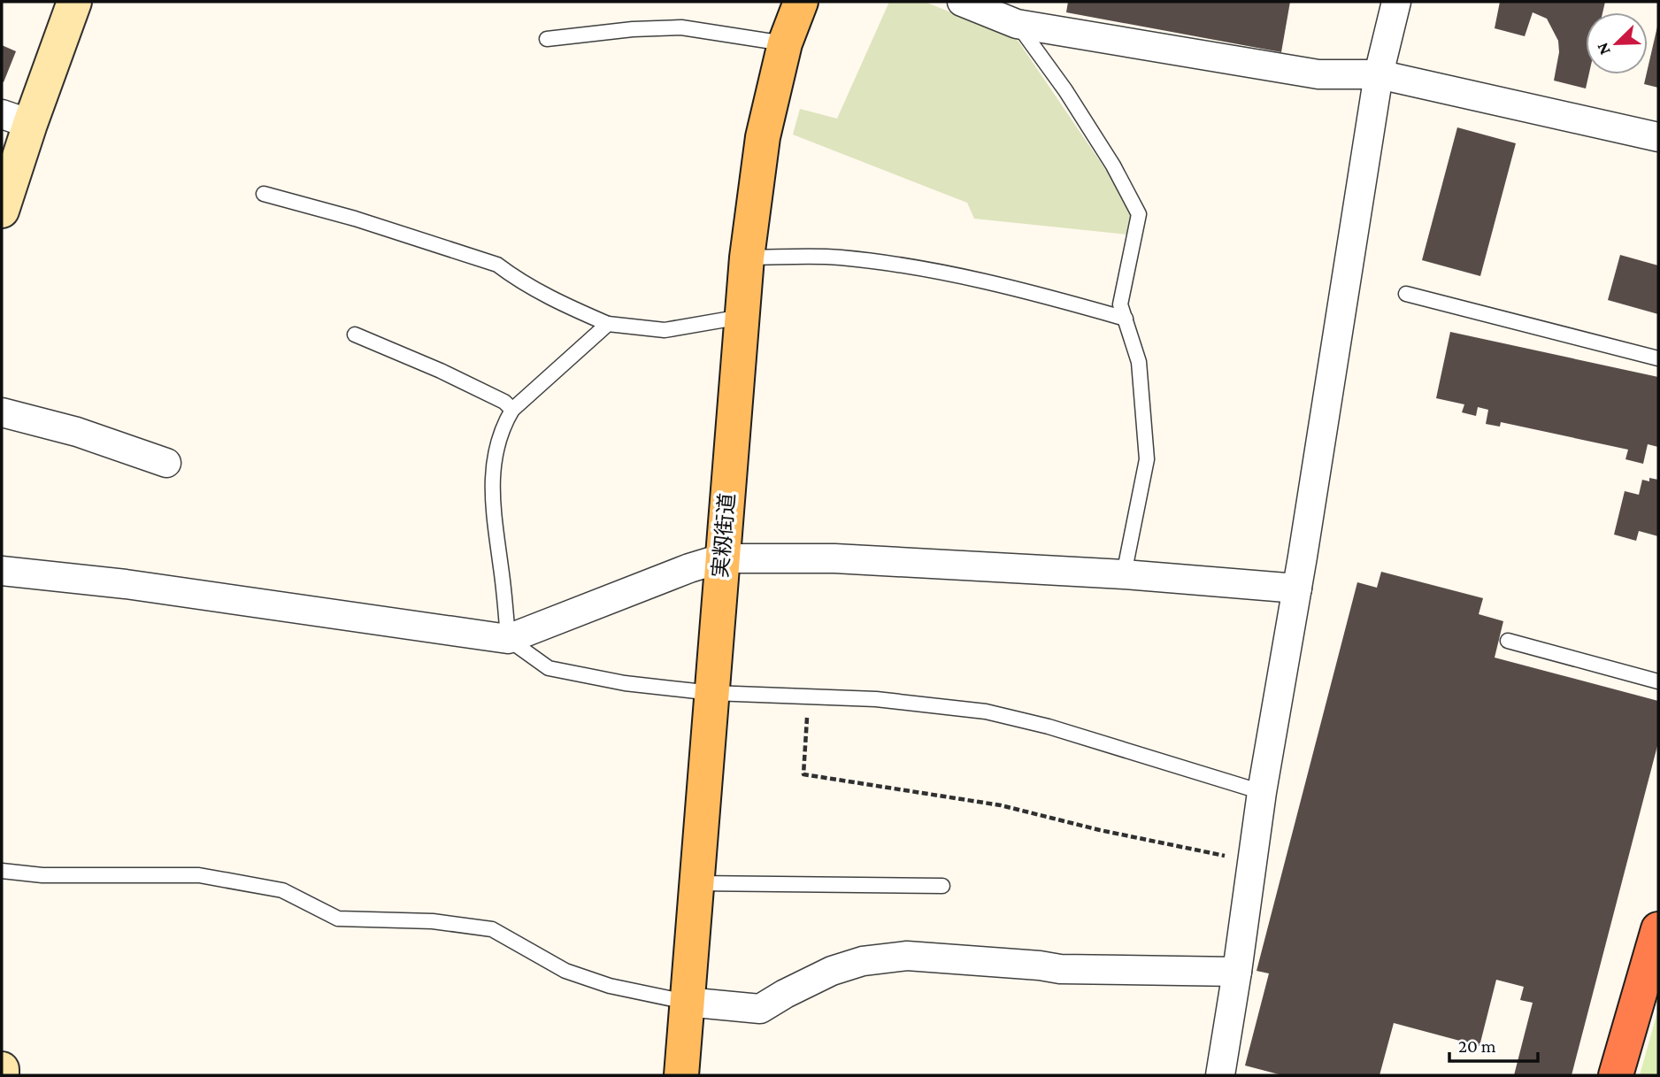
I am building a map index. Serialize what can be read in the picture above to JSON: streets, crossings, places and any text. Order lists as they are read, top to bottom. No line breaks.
{"streets":{"main road":["実籾街道"]},"scale_bar":"20 m","north":"bottom left"}
